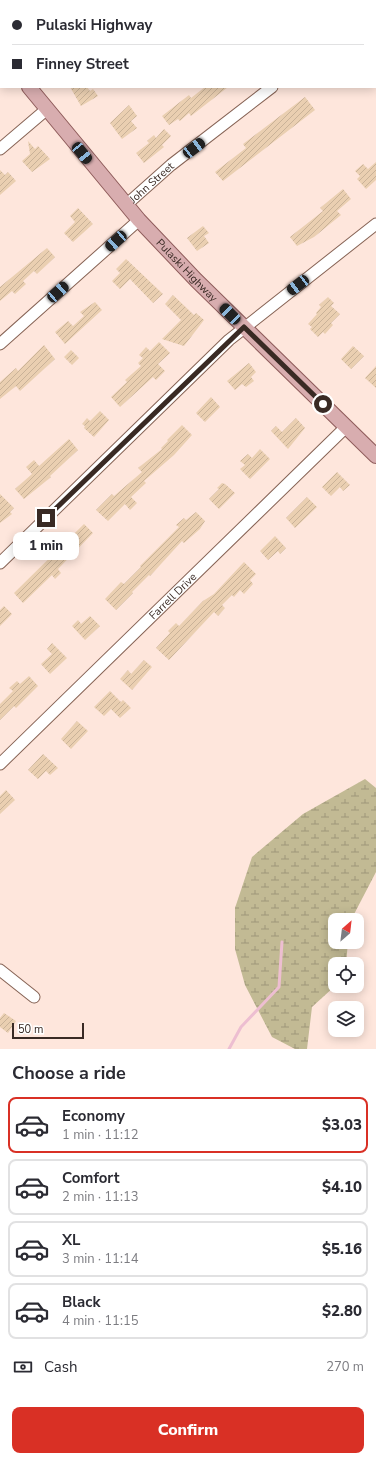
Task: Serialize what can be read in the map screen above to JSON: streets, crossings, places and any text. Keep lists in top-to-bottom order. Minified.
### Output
{"streets":{"main road":["Pulaski Highway"],"street":["John Street","Farrell Drive"]},"crossings":[["John Street","Pulaski Highway"],["Pulaski Highway","Farrell Drive"]],"scale_bar":"50 m","north":"top right","page":{"banner":["Pulaski Highway","Finney Street"],"bubble":"1 min","scale":"50 m","heading":"Choose a ride","list":[{"name":"Economy","note":"1 min · 11:12","value":"$3.03"},{"name":"Comfort","note":"2 min · 11:13","value":"$4.10"},{"name":"XL","note":"3 min · 11:14","value":"$5.16"},{"name":"Black","note":"4 min · 11:15","value":"$2.80"}],"pay":["Cash","270 m"],"buttons":"Confirm"}}
